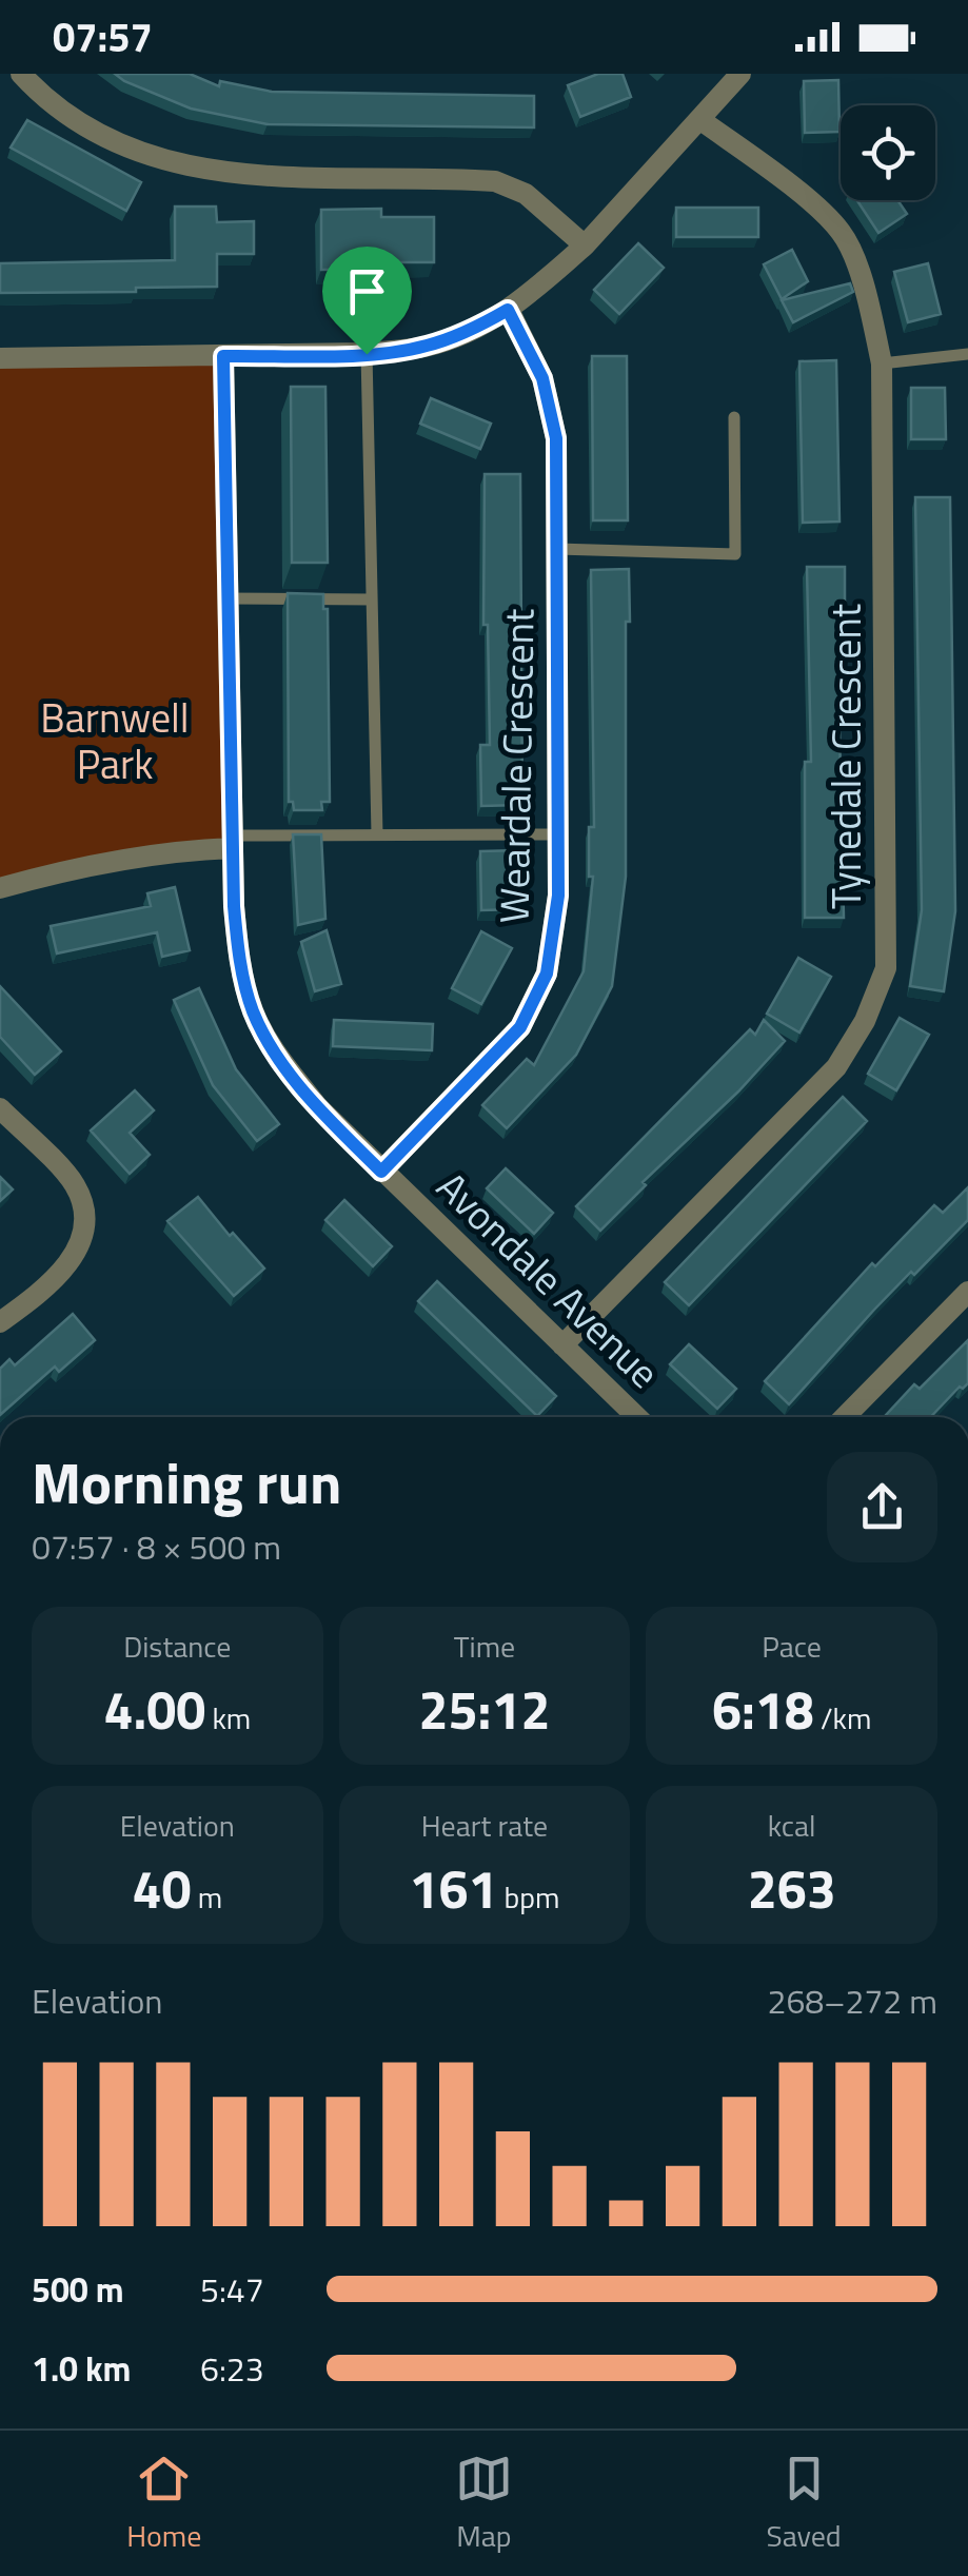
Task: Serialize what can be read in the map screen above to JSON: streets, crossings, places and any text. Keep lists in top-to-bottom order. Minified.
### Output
{"streets":{"street":["Tynedale Crescent","Weardale Crescent","Avondale Avenue"]},"crossings":[["Tynedale Crescent","Avondale Avenue"],["Weardale Crescent","Avondale Avenue"]],"parks":["Barnwell Park"],"page":{"status":"07:57","heading":["Morning run","07:57 · 8 × 500 m"],"stats":[["Distance","4.00 km"],["Time","25:12"],["Pace","6:18 /km"],["Elevation","40 m"],["Heart rate","161 bpm"],["kcal","263"]],"chart":["Elevation","268–272 m"],"list":[{"name":"500 m","note":"5:47"},{"name":"1.0 km","note":"6:23"}],"tabs":["Home","Map","Saved"]}}
